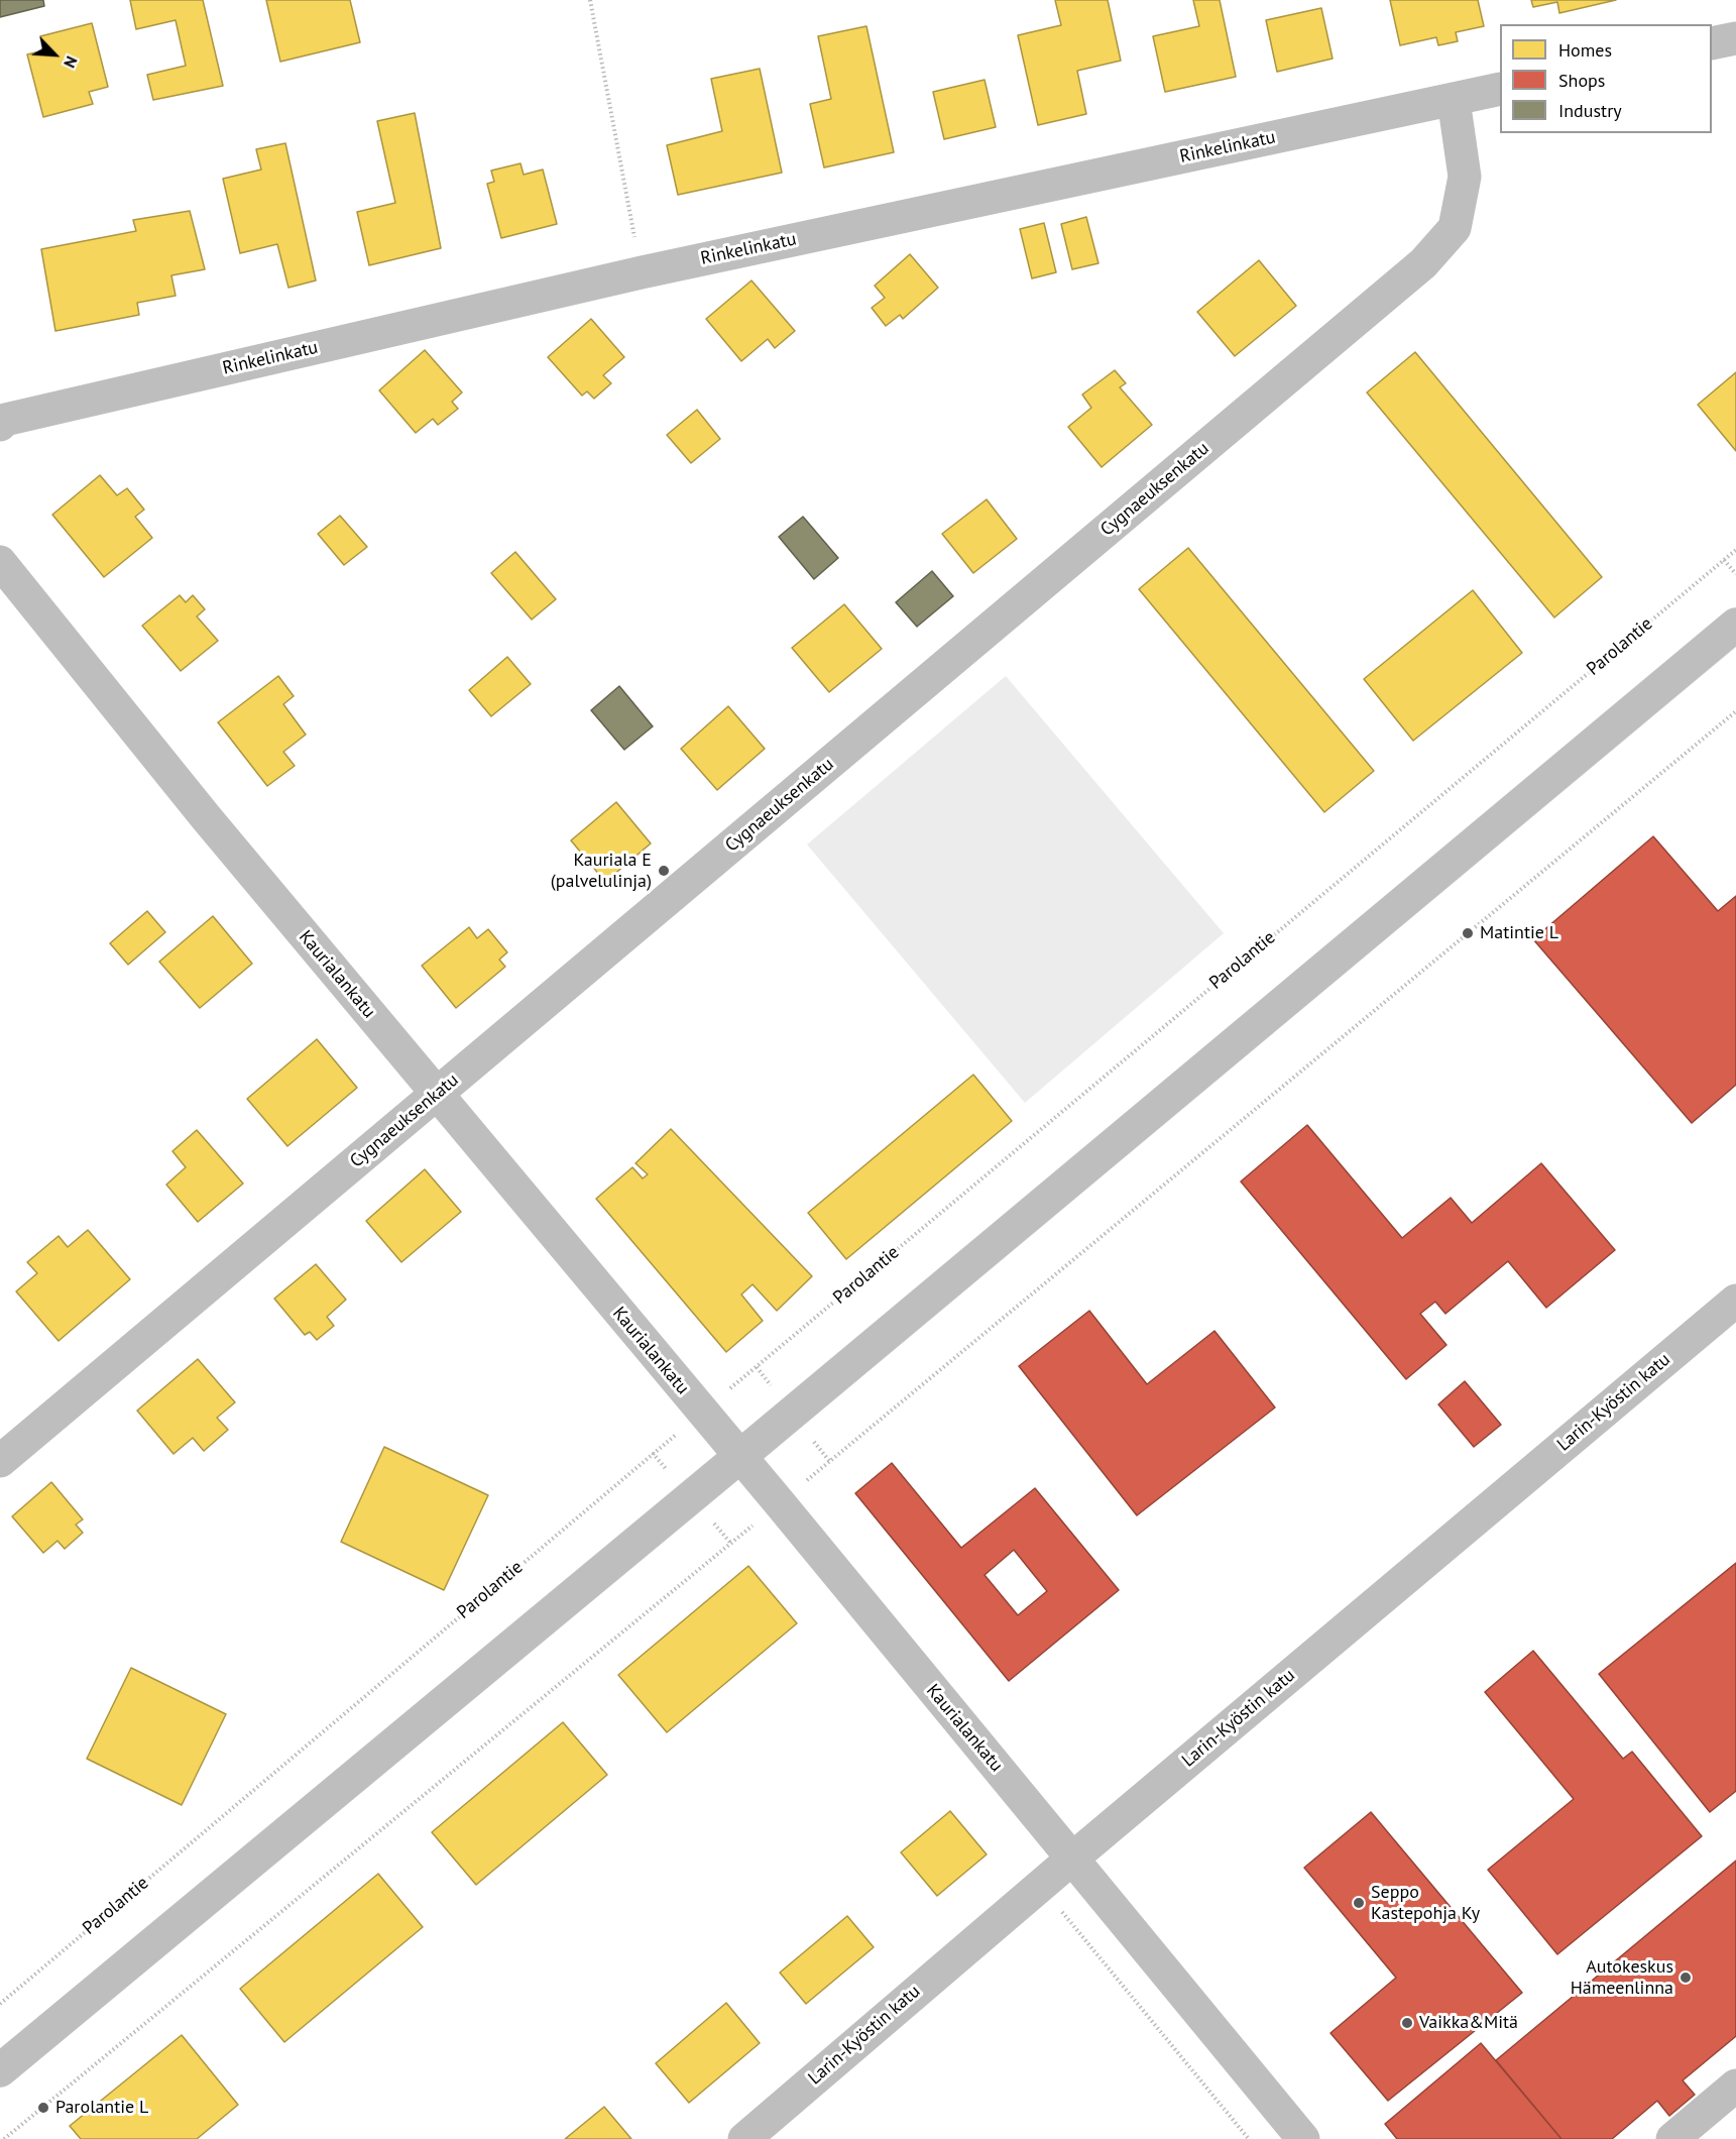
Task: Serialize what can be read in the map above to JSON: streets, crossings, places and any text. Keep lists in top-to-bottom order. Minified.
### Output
{"streets":{"street":["Rinkelinkatu","Cygnaeuksenkatu","Kaurialankatu","Larin-Kyöstin katu"],"path":["Parolantie"]},"crossings":[["Rinkelinkatu","Cygnaeuksenkatu"],["Cygnaeuksenkatu","Kaurialankatu"],["Parolantie","Kaurialankatu"],["Kaurialankatu","Larin-Kyöstin katu"]],"places":["Kauriala E (palvelulinja)","Matintie L","Seppo Kastepohja Ky","Autokeskus Hämeenlinna","Vaikka&Mitä","Parolantie L"],"legend":["Homes","Shops","Industry"],"north":"bottom right"}
